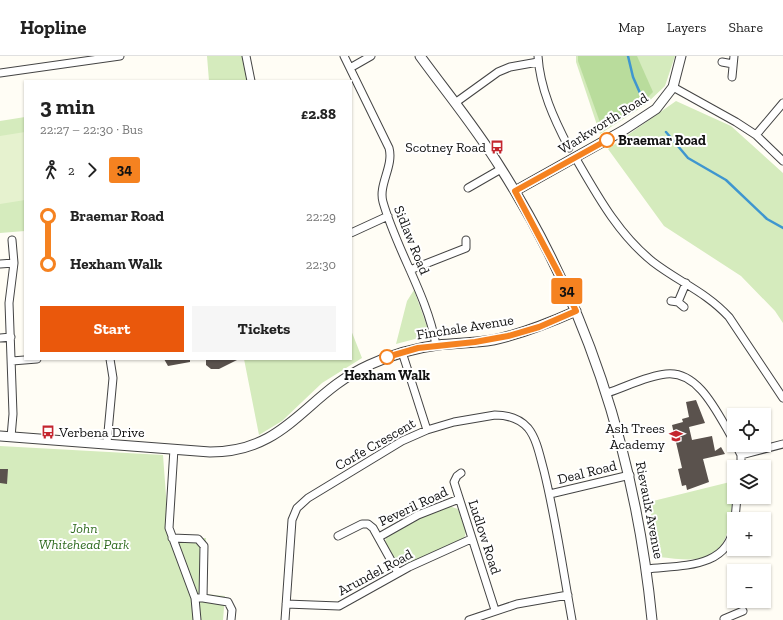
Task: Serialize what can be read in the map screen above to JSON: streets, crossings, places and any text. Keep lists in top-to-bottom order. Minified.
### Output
{"streets":{"street":["Warkworth Road","Sidlaw Road","Finchale Avenue","Corfe Crescent","Deal Road","Peveril Road","Rievaulx Avenue","Ludlow Road","Arundel Road"]},"crossings":[["Warkworth Road","Rievaulx Avenue"],["Sidlaw Road","Finchale Avenue"],["Finchale Avenue","Rievaulx Avenue"],["Corfe Crescent","Deal Road"],["Corfe Crescent","Arundel Road"],["Deal Road","Rievaulx Avenue"],["Peveril Road","Ludlow Road"],["Peveril Road","Arundel Road"],["Ludlow Road","Arundel Road"]],"parks":["John Whitehead Park"],"places":{"other":["Braemar Road","Hexham Walk"],"bus stop":["Scotney Road","Verbena Drive"],"school or university":["Ash Trees Academy"]},"lines":["bus line 34"],"page":{"header":"Hopline","nav":["Map","Layers","Share"],"on_map":"34","heading":["3 min","22:27 – 22:30 · Bus","£2.88"],"legs":["2","34"],"list":[{"name":"Braemar Road","value":"22:29"},{"name":"Hexham Walk","value":"22:30"}],"buttons":["Start","Tickets"],"map_buttons":["+","−"]}}
